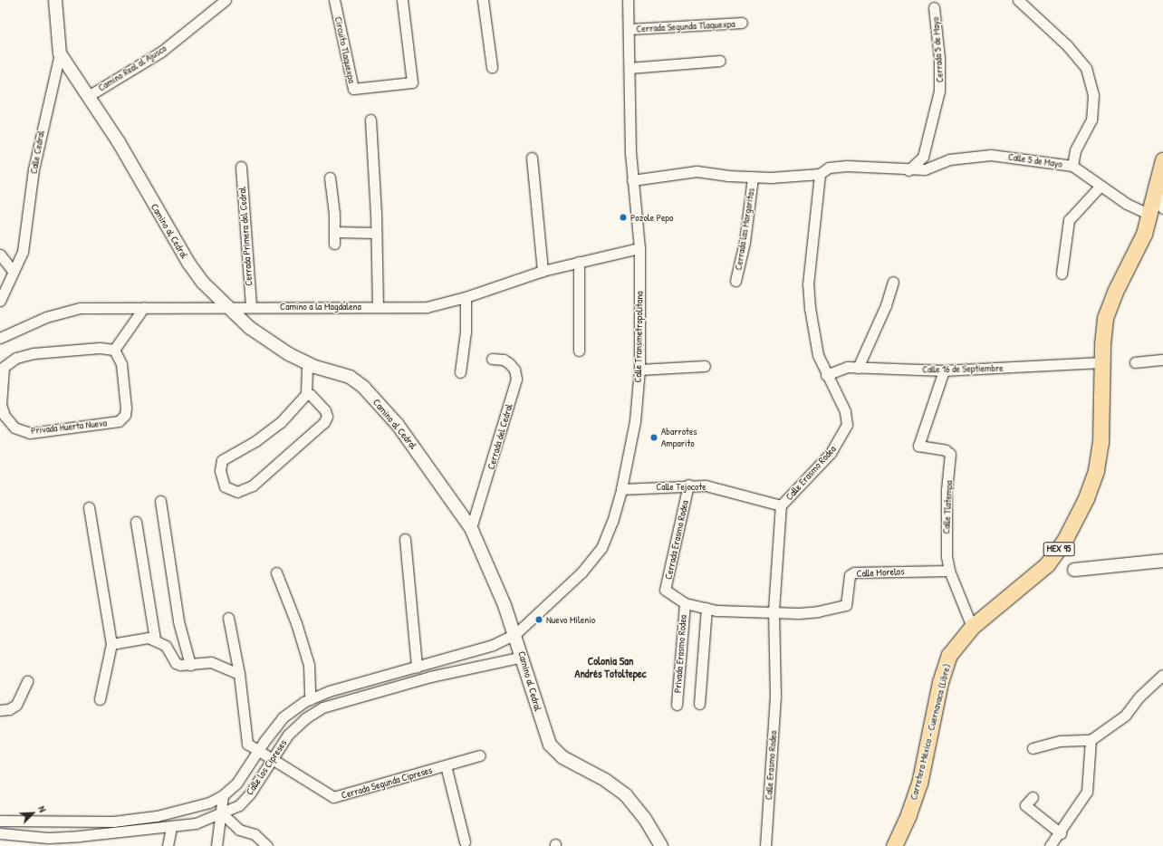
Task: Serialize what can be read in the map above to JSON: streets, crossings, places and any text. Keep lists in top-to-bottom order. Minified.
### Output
{"streets":{"main road":["MEX 95","Carretera México - Cuernavaca (Libre)"],"street":["Cerrada Segunda Tlaquexpa","Circuito Tlaquexpa","Cerrada 5 de Mayo","Camino Real al Ajusco","Calle Cedral","Calle 5 de Mayo","Cerrada las Margaritas","Camino al Cedral","Cerrada Primera del Cedral","Camino a la Magdalena","Calle Transmetropolitana","Calle 16 de Septiembre","Privada Huerta Nueva","Cerrada del Cedral","Calle Erasmo Rodea","Calle Tejocote","Calle Tlatempa","Cerrada Erasmo Rodea","Calle Morelos","Privada Erasmo Rodea","Calle los Cipreses","Cerrada Segunda Cipreses"]},"crossings":[["Cerrada Segunda Tlaquexpa","Calle Transmetropolitana"],["Cerrada 5 de Mayo","Calle 5 de Mayo"],["Camino Real al Ajusco","Camino al Cedral"],["Calle Cedral","Camino al Cedral"],["Calle 5 de Mayo","Calle Erasmo Rodea"],["Calle 5 de Mayo","Carretera México - Cuernavaca (Libre)"],["Camino al Cedral","Camino a la Magdalena"],["Camino al Cedral","Calle Transmetropolitana"],["Camino al Cedral","Cerrada del Cedral"],["Camino al Cedral","Calle los Cipreses"],["Cerrada Primera del Cedral","Camino a la Magdalena"],["Camino a la Magdalena","Calle Transmetropolitana"],["Calle Transmetropolitana","Calle Tejocote"],["Calle Transmetropolitana","Calle los Cipreses"],["Calle 16 de Septiembre","Calle Erasmo Rodea"],["Calle 16 de Septiembre","Calle Tlatempa"],["Calle 16 de Septiembre","Carretera México - Cuernavaca (Libre)"],["Calle Erasmo Rodea","Calle Tejocote"],["Calle Erasmo Rodea","Cerrada Erasmo Rodea"],["Calle Erasmo Rodea","Calle Morelos"],["Calle Tejocote","Cerrada Erasmo Rodea"],["Calle Tlatempa","Calle Morelos"],["Calle Tlatempa","Carretera México - Cuernavaca (Libre)"],["Cerrada Erasmo Rodea","Calle Morelos"],["Cerrada Erasmo Rodea","Privada Erasmo Rodea"],["Calle los Cipreses","Cerrada Segunda Cipreses"]],"districts":["Colonia San Andrés Totoltepec"],"places":["Pozole Pepo","Abarrotes Amparito","Nuevo Milenio"],"north":"top right"}
